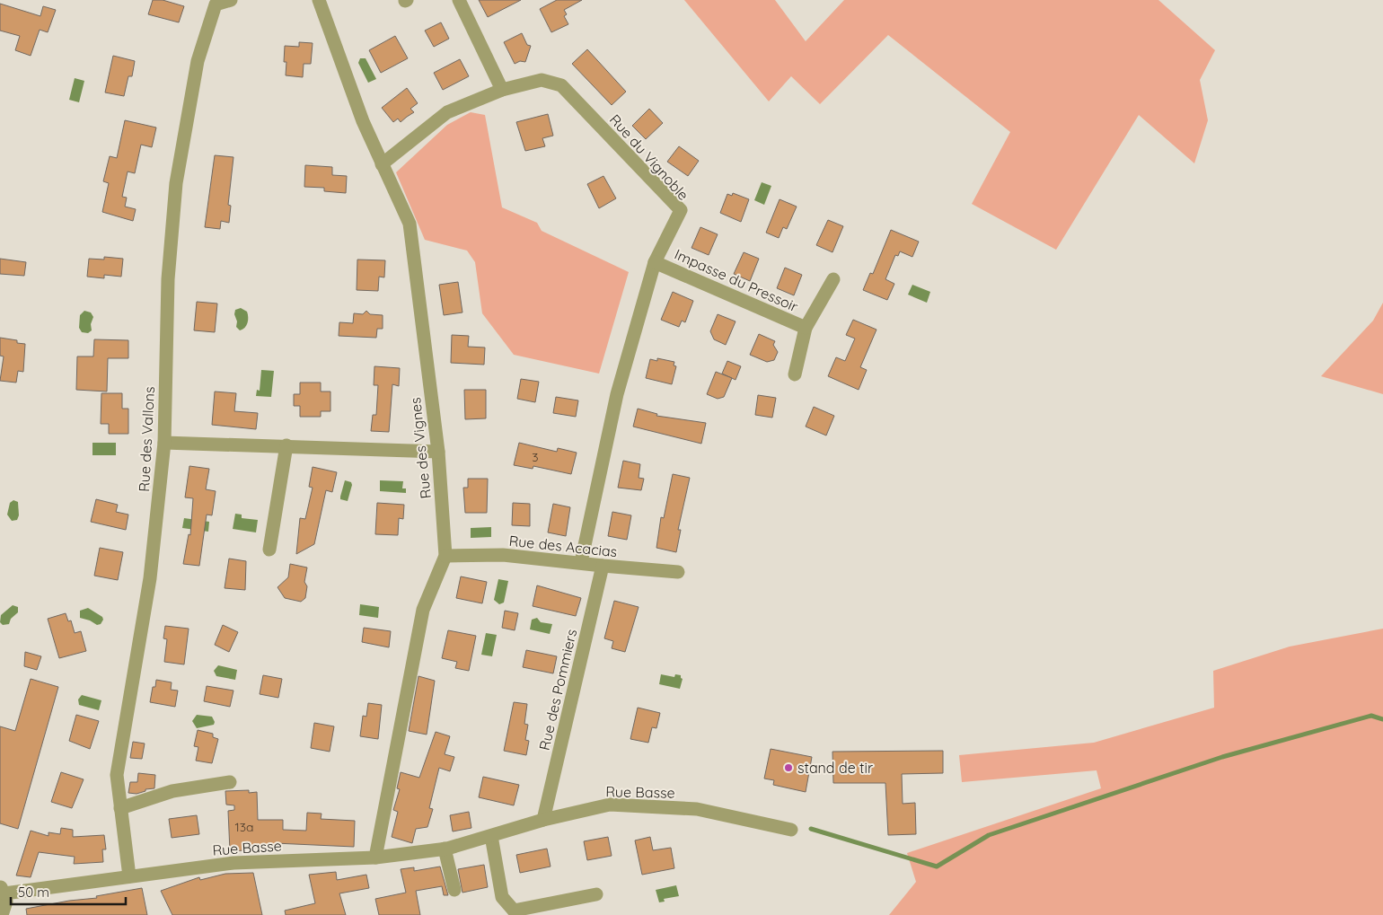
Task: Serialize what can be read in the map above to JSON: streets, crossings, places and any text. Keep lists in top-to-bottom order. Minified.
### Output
{"streets":{"street":["Rue du Vignoble","Impasse du Pressoir","Rue des Vallons","Rue des Vignes","Rue des Acacias","Rue des Pommiers","Rue Basse"]},"crossings":[["Rue du Vignoble","Impasse du Pressoir"],["Rue du Vignoble","Rue des Vignes"],["Rue du Vignoble","Rue des Acacias"],["Rue des Vallons","Rue Basse"],["Rue des Vignes","Rue des Acacias"],["Rue des Vignes","Rue Basse"],["Rue des Acacias","Rue des Pommiers"],["Rue des Pommiers","Rue Basse"]],"places":["stand de tir"],"house_numbers":["3","13a"],"scale_bar":"50 m"}
